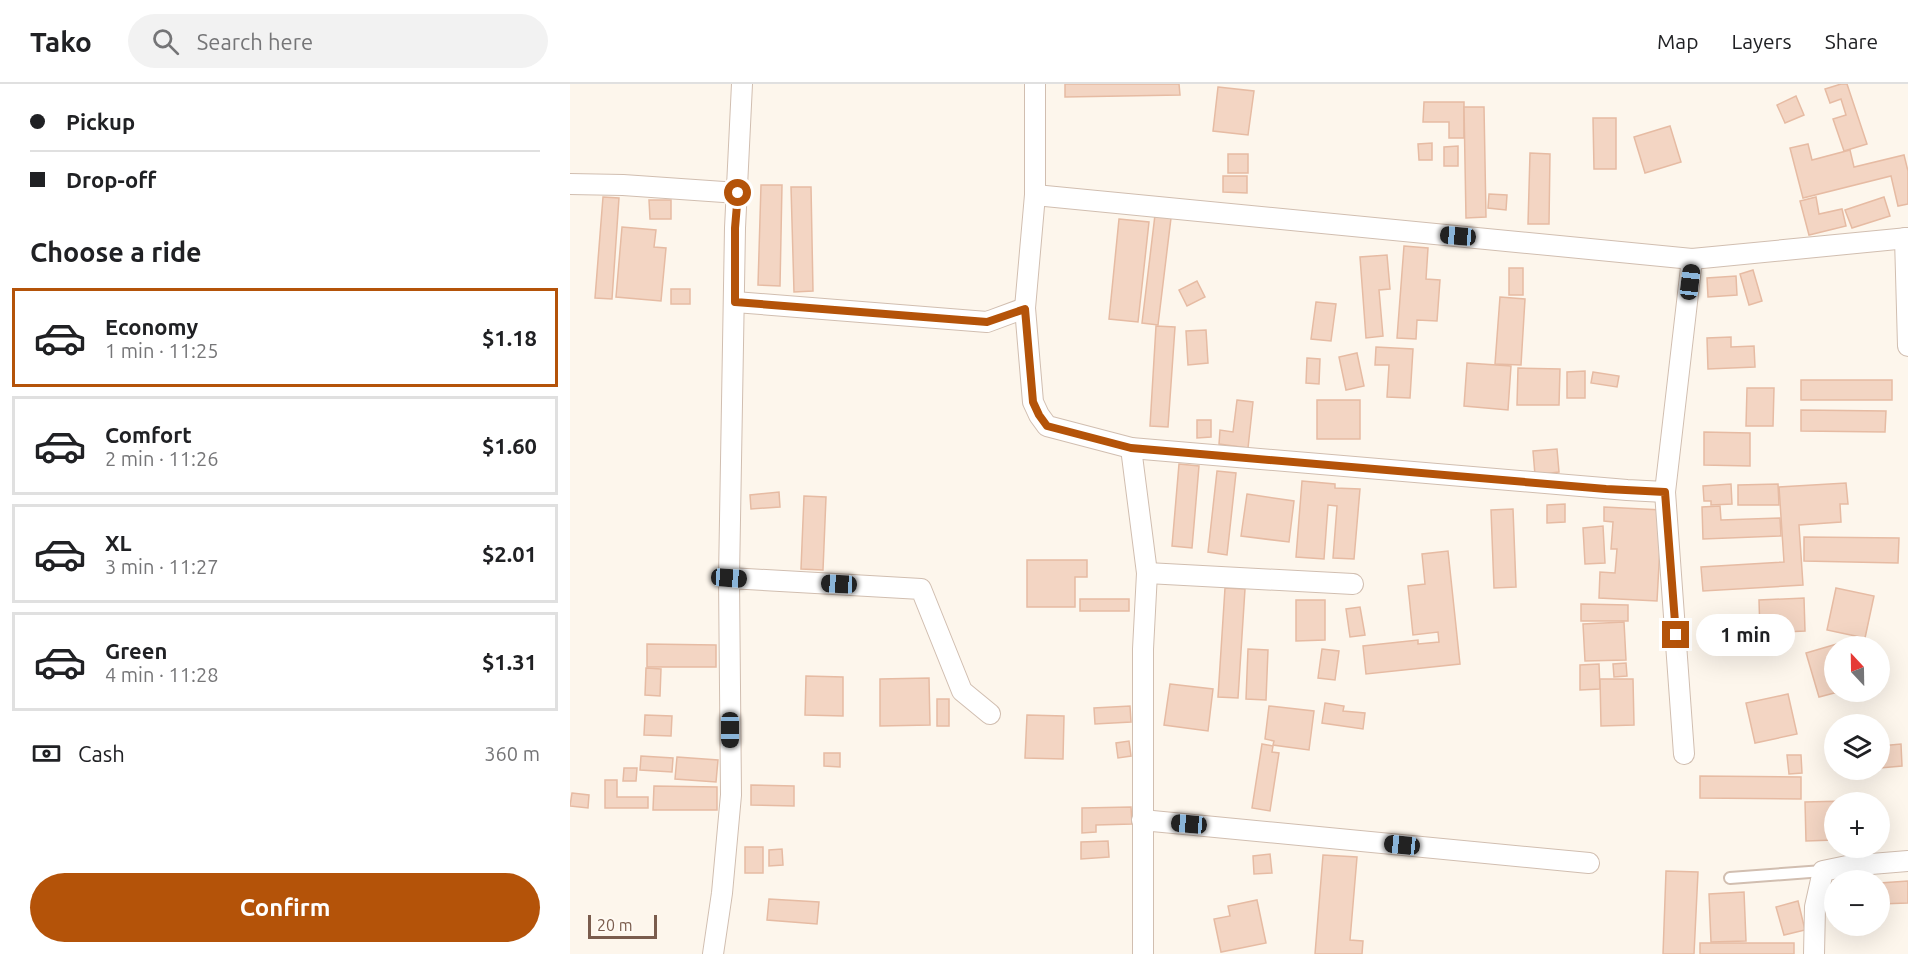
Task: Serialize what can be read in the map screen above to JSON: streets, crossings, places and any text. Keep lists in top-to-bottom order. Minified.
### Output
{"scale_bar":"20 m","north":"top","page":{"header":"Tako","search":"Search here","nav":["Map","Layers","Share"],"banner":["Pickup","Drop-off"],"heading":"Choose a ride","list":[{"name":"Economy","note":"1 min · 11:25","value":"$1.18"},{"name":"Comfort","note":"2 min · 11:26","value":"$1.60"},{"name":"XL","note":"3 min · 11:27","value":"$2.01"},{"name":"Green","note":"4 min · 11:28","value":"$1.31"}],"bubble":"1 min","map_buttons":["+","−"],"pay":["Cash","360 m"],"buttons":"Confirm","scale":"20 m"}}
